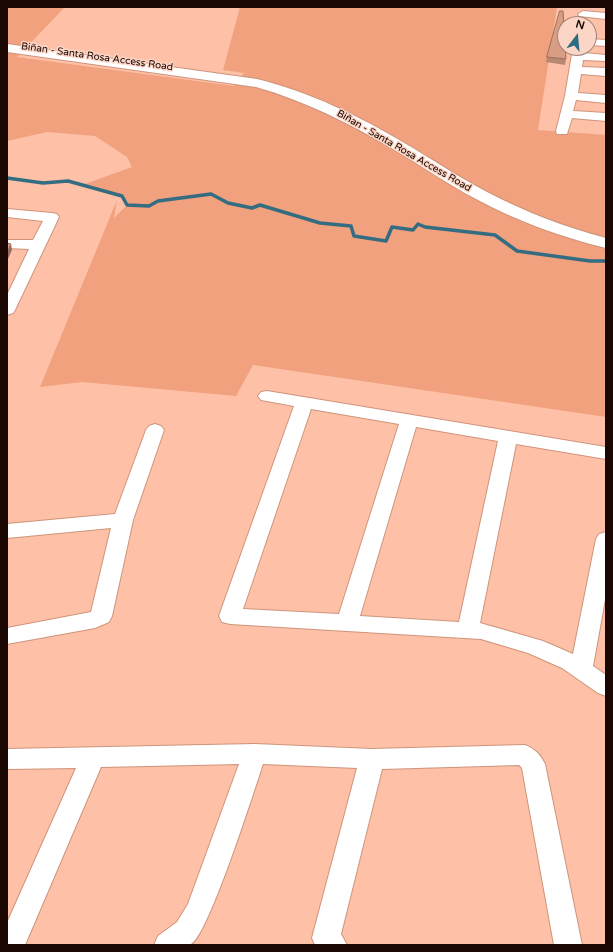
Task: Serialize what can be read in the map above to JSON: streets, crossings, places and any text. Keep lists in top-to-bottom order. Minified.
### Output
{"streets":{"main road":["Biñan - Santa Rosa Access Road"]},"north":"top"}
